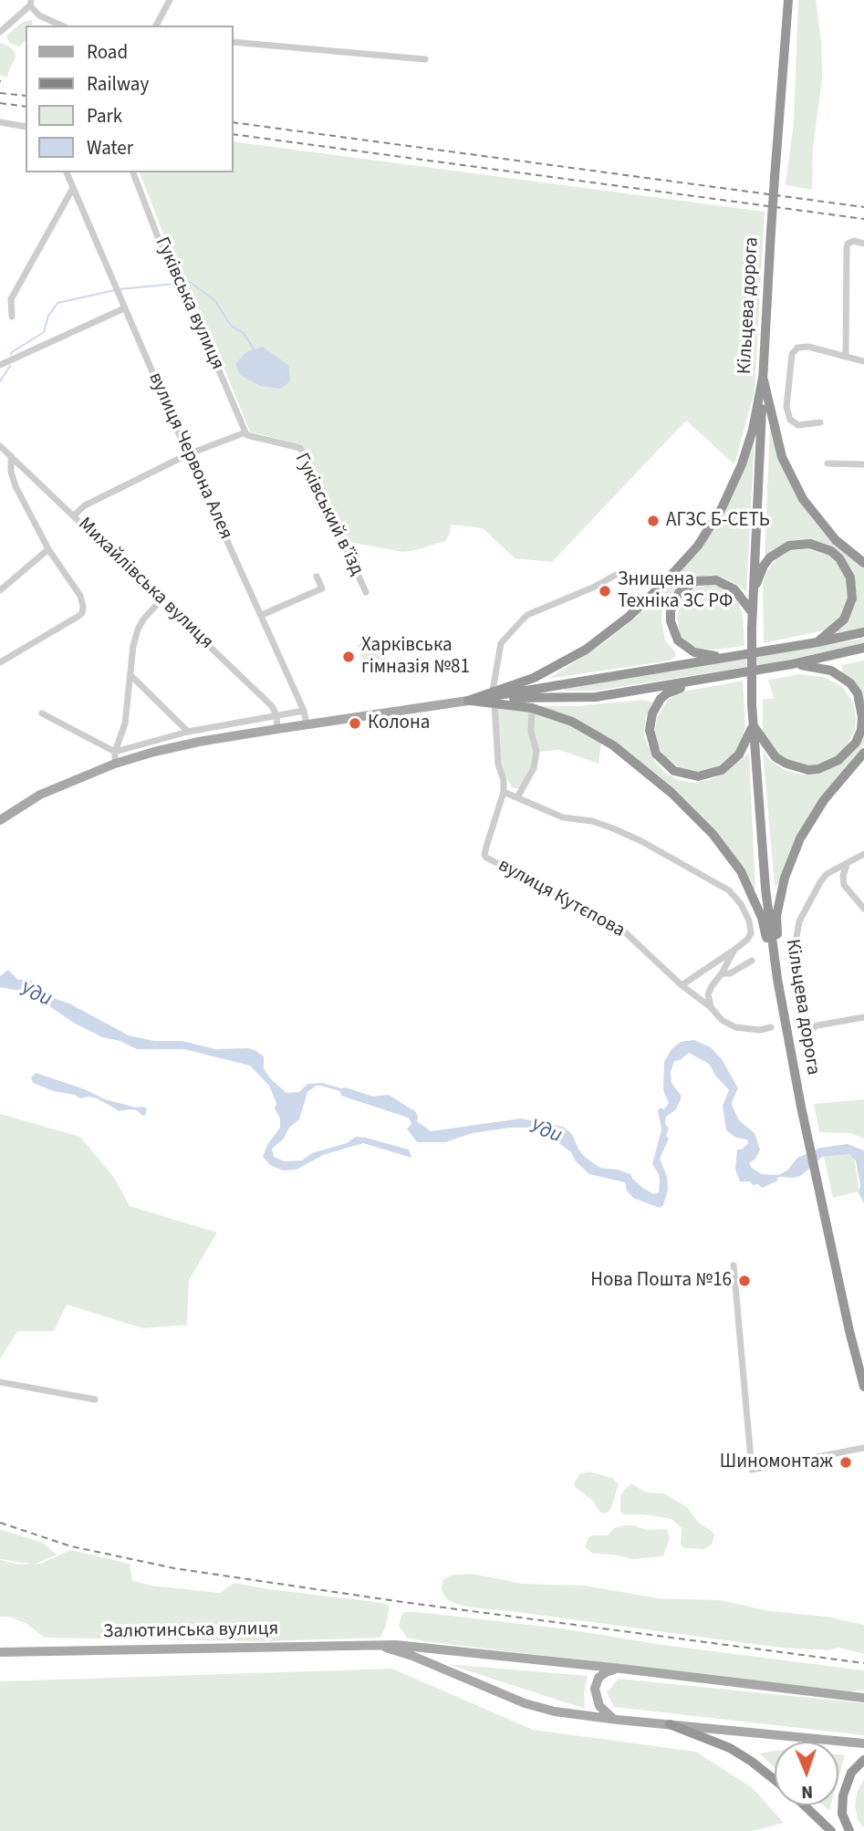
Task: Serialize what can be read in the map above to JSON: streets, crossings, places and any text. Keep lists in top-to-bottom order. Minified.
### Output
{"streets":{"highway":["Кільцева дорога"],"main road":["Залютинська вулиця"],"street":["Гуківська вулиця","вулиця Червона Алея","Гуківський в’їзд","Михайлівська вулиця","вулиця Кутєпова"]},"crossings":[["Гуківська вулиця","Гуківський в’їзд"]],"water":["Уди"],"places":["АГЗС Б-СЕТЬ","Знищена Техніка ЗС РФ","Харківська гімназія №81","Колона","Нова Пошта №16","Шиномонтаж"],"legend":["Road","Railway","Park","Water"],"north":"bottom"}
